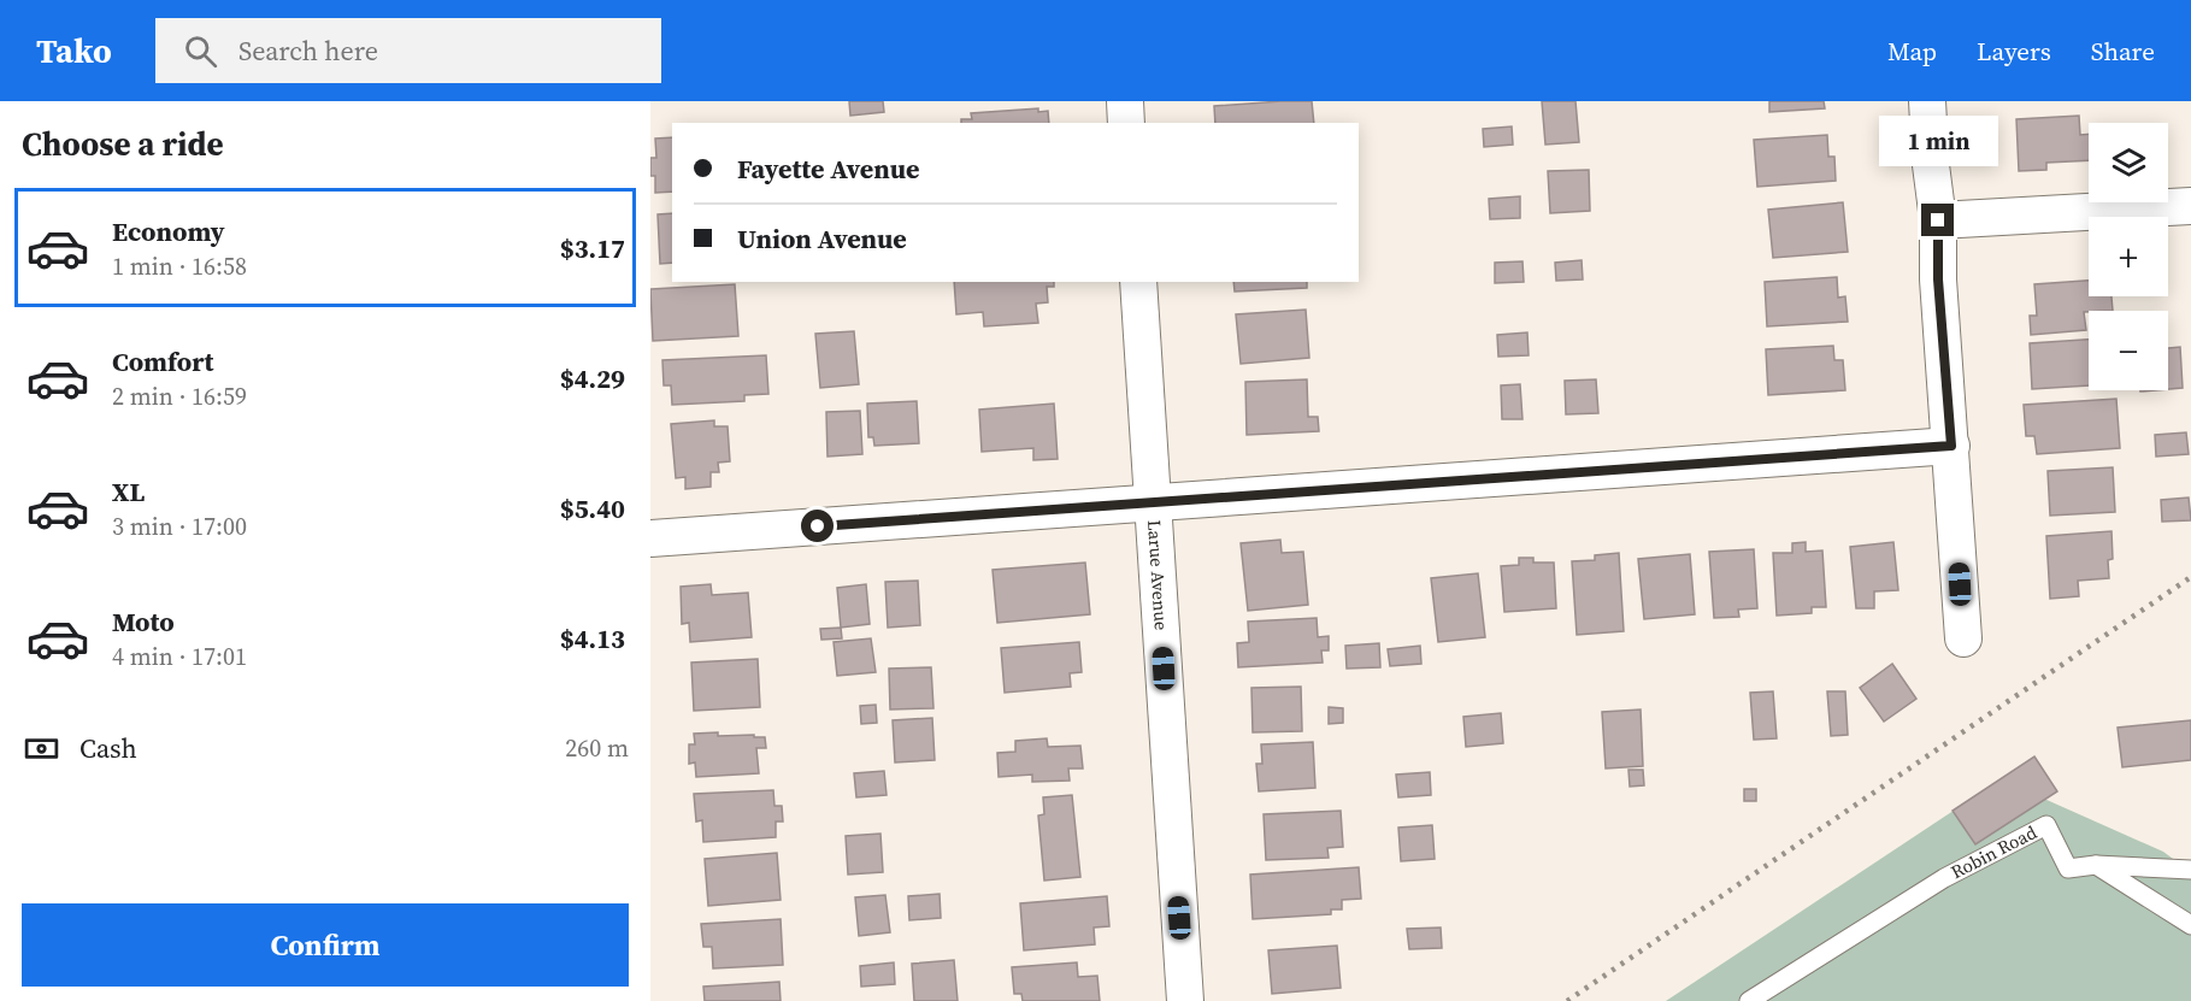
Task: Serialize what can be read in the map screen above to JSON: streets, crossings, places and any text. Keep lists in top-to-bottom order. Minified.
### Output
{"streets":{"street":["Larue Avenue"],"lane":["Robin Road"]},"page":{"header":"Tako","search":"Search here","nav":["Map","Layers","Share"],"heading":"Choose a ride","bubble":"1 min","map_buttons":["+","−"],"banner":["Fayette Avenue","Union Avenue"],"list":[{"name":"Economy","note":"1 min · 16:58","value":"$3.17"},{"name":"Comfort","note":"2 min · 16:59","value":"$4.29"},{"name":"XL","note":"3 min · 17:00","value":"$5.40"},{"name":"Moto","note":"4 min · 17:01","value":"$4.13"}],"pay":["Cash","260 m"],"buttons":"Confirm"}}
